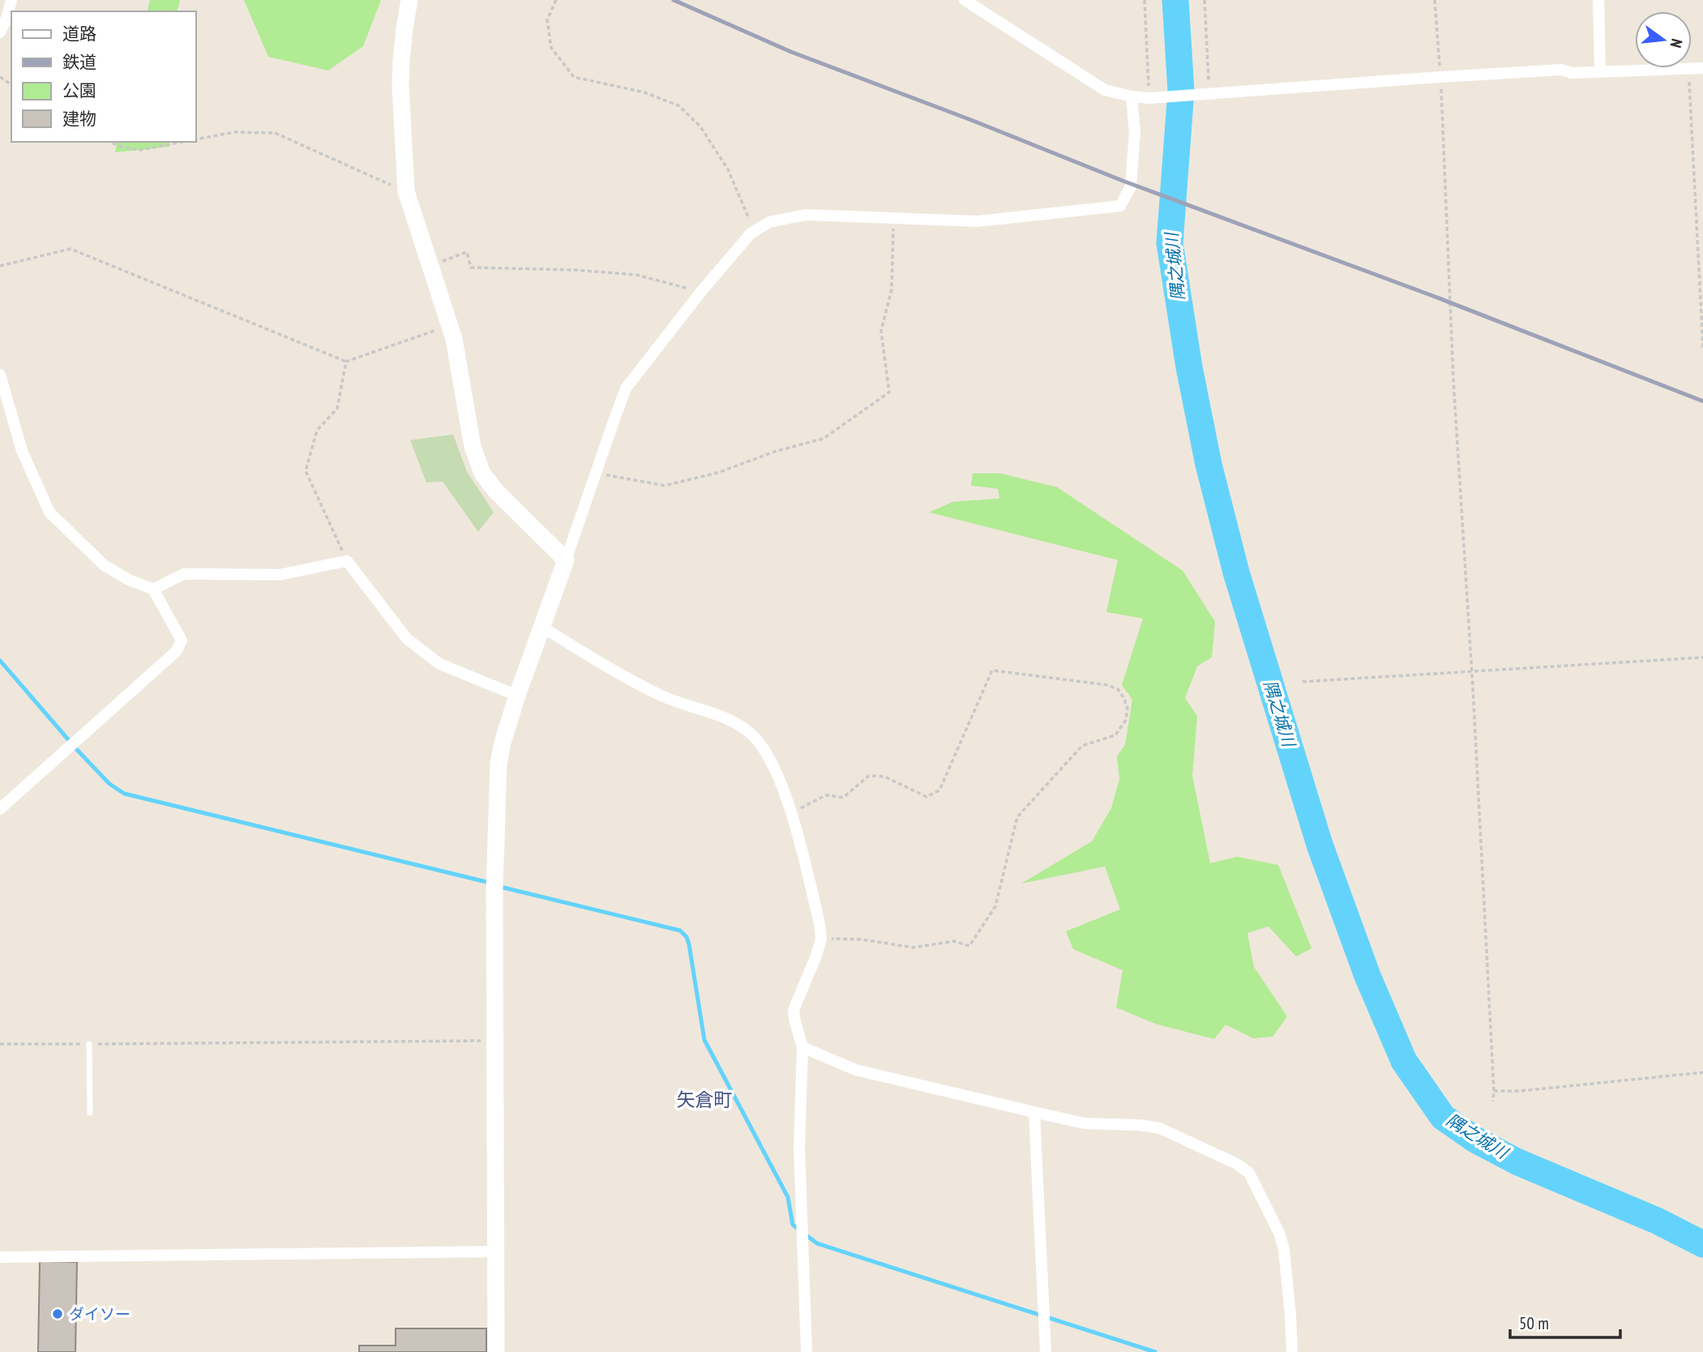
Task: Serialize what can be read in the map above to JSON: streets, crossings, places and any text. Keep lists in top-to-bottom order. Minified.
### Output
{"districts":["矢倉町"],"water":["隅之城川"],"places":["ダイソー"],"legend":["道路","鉄道","公園","建物"],"scale_bar":"50 m","north":"right"}
